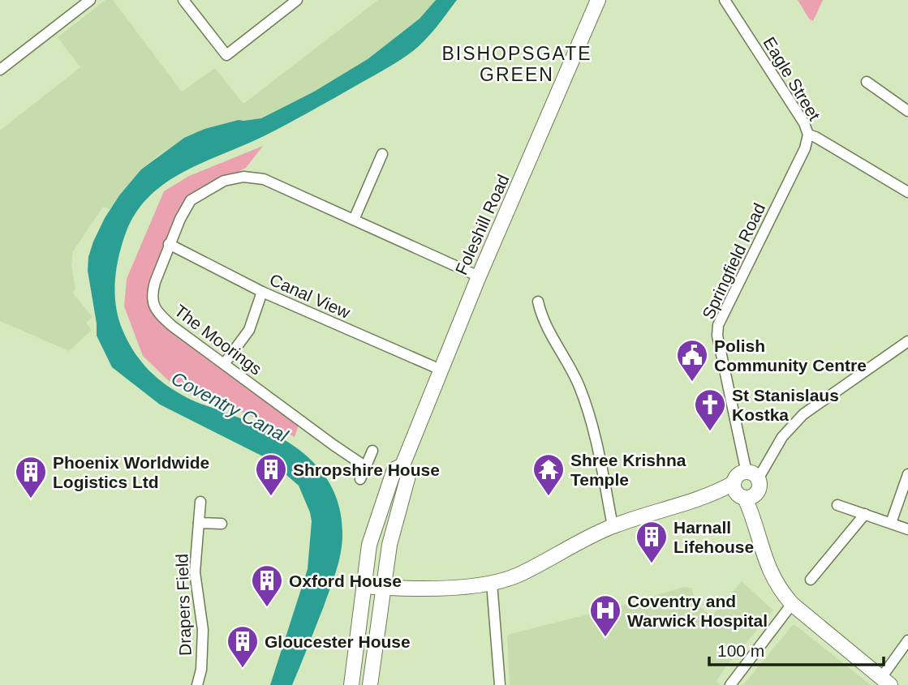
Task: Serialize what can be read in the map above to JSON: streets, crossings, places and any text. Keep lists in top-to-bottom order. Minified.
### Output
{"streets":{"main road":["Foleshill Road"],"street":["Eagle Street","Springfield Road","Canal View","The Moorings","Drapers Field"]},"crossings":[["Eagle Street","Springfield Road"],["Foleshill Road","Canal View"],["Foleshill Road","The Moorings"],["Canal View","The Moorings"]],"districts":["BISHOPSGATE GREEN"],"water":["Coventry Canal"],"places":{"public building":["Polish Community Centre"],"church":["St Stanislaus Kostka"],"building":["Shropshire House","Phoenix Worldwide Logistics Ltd","Harnall Lifehouse","Oxford House","Gloucester House"],"temple":["Shree Krishna Temple"],"hospital":["Coventry and Warwick Hospital"]},"scale_bar":"100 m"}
